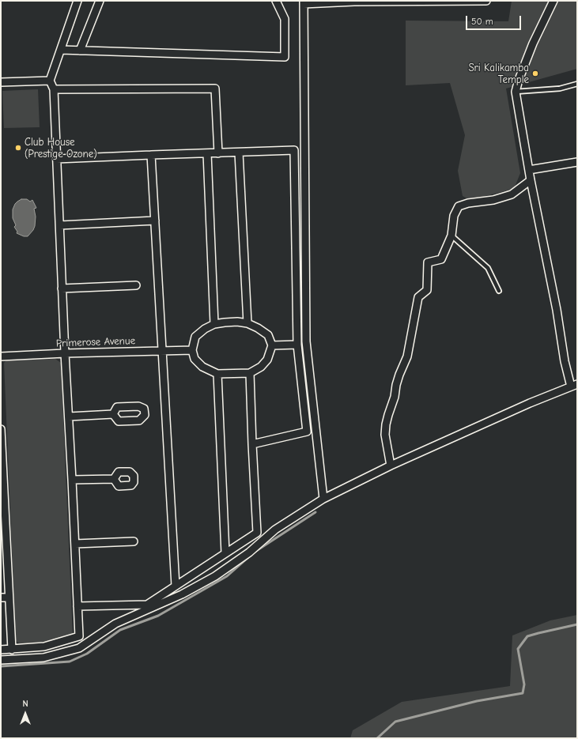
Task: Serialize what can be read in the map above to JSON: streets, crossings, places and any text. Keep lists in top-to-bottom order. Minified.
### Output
{"streets":{"street":["Primerose Avenue"]},"places":["Sri Kalikamba Temple","Club House (Prestige Ozone)"],"scale_bar":"50 m","north":"top"}
